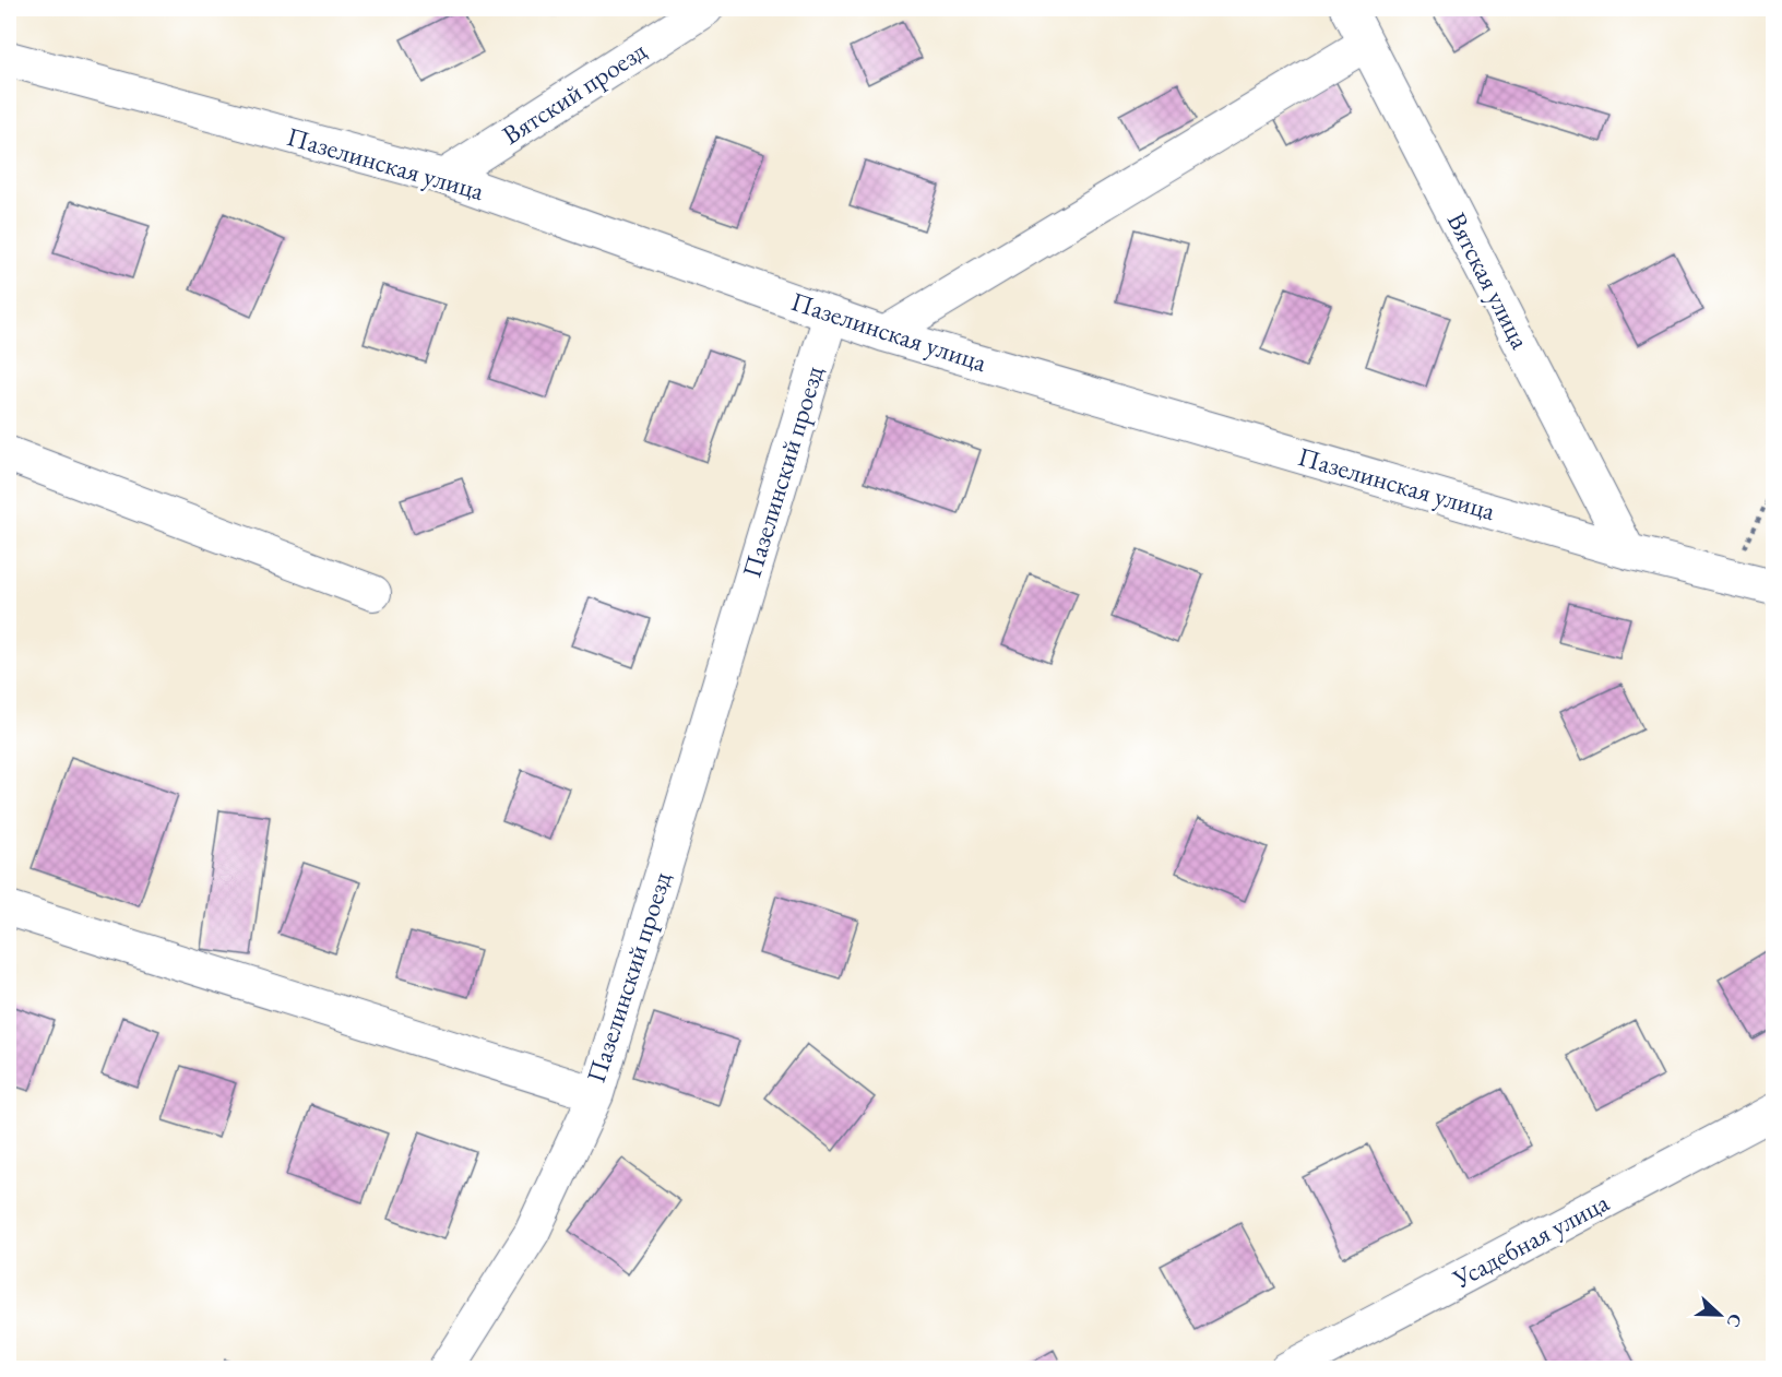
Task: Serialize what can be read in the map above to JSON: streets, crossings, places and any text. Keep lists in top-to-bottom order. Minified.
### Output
{"streets":{"street":["Вятский проезд","Пазелинская улица","Вятская улица","Пазелинский проезд","Усадебная улица"]},"crossings":[["Вятский проезд","Пазелинская улица"],["Пазелинская улица","Вятская улица"],["Пазелинская улица","Пазелинский проезд"]],"north":"right"}
